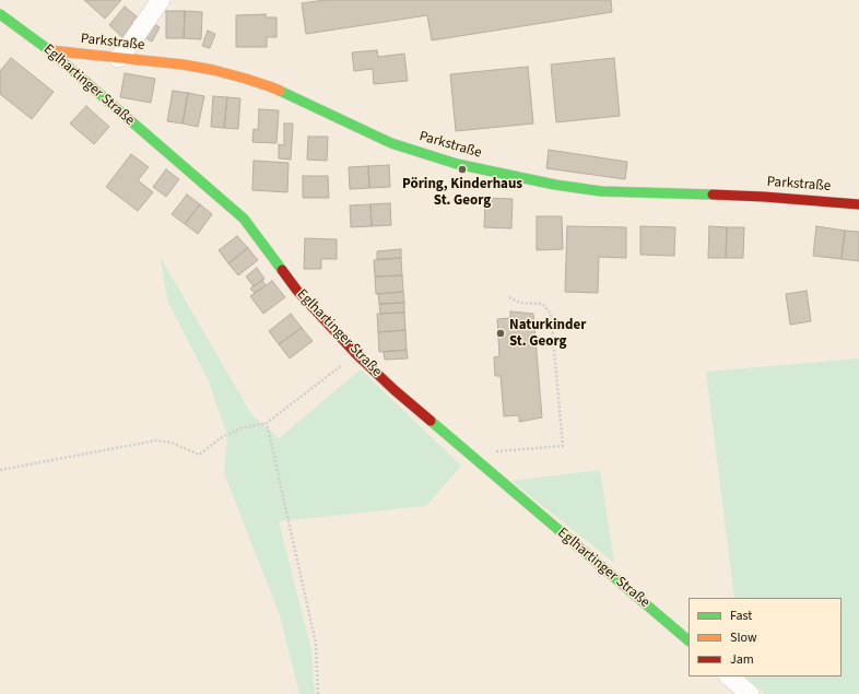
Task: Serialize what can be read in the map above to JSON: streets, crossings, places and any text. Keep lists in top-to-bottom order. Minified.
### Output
{"streets":{"street":["Parkstraße","Eglhartinger Straße"]},"crossings":[["Parkstraße","Eglhartinger Straße"]],"places":["Pöring, Kinderhaus St. Georg","Naturkinder St. Georg"],"legend":["Fast","Slow","Jam"]}
